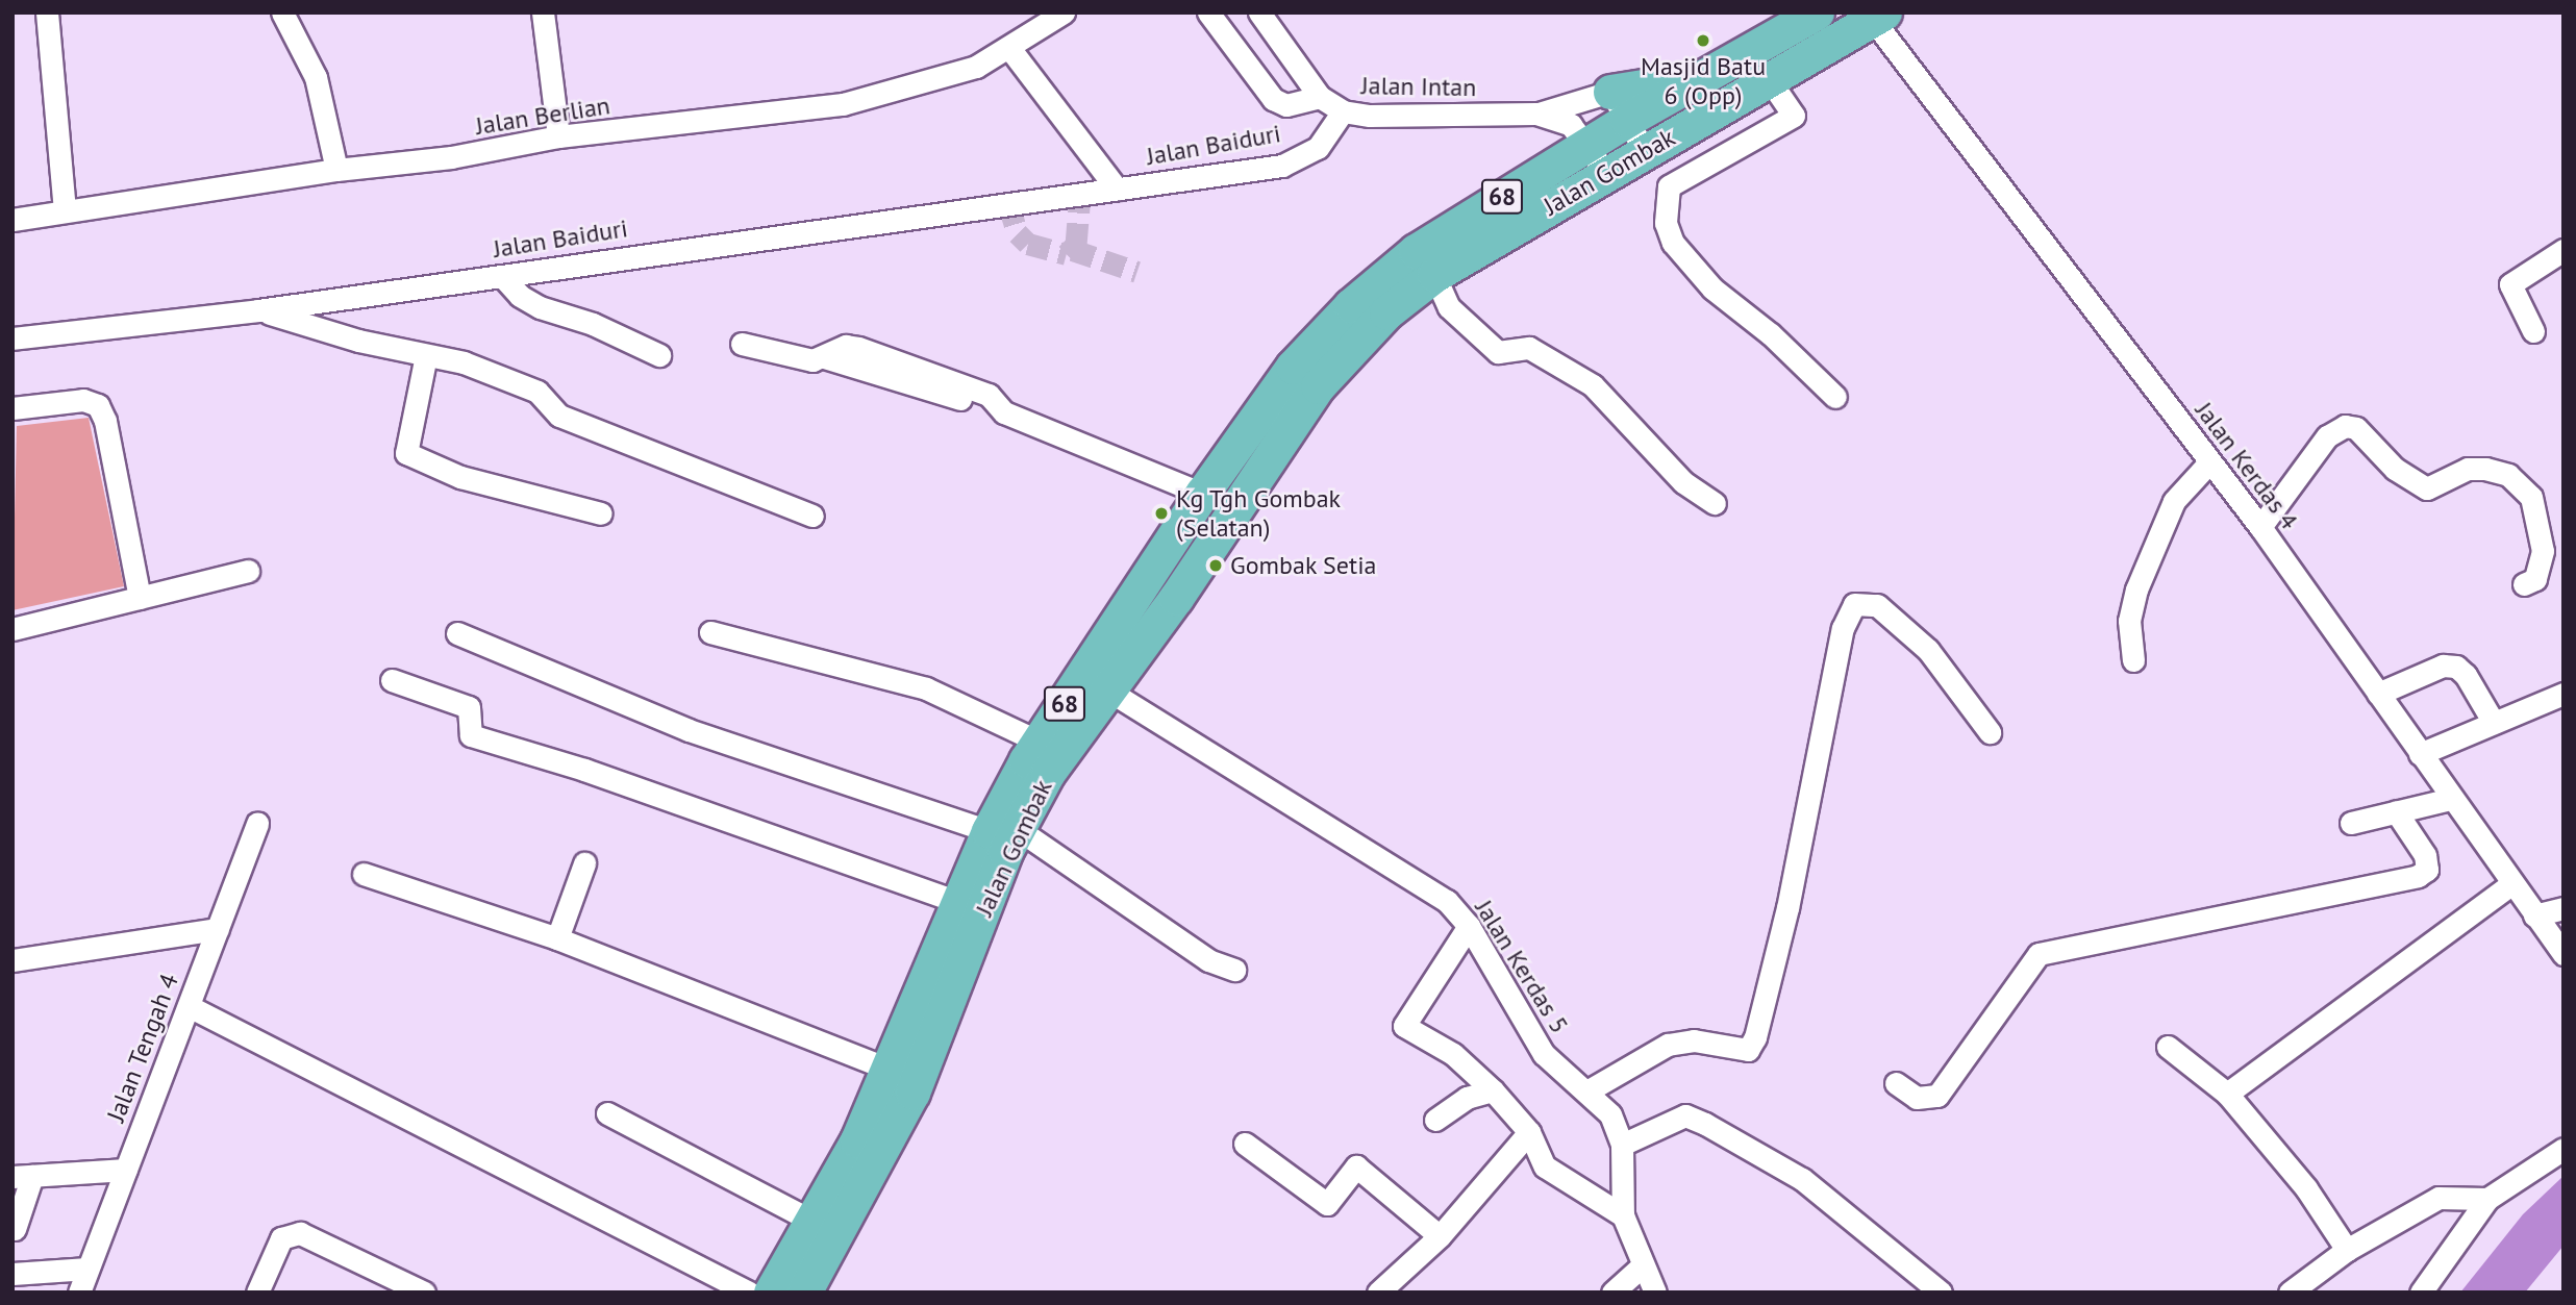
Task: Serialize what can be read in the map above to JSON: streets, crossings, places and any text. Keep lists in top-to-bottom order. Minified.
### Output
{"streets":{"main road":["Jalan Gombak","68"],"street":["Jalan Intan","Jalan Berlian","Jalan Baiduri","Jalan Kerdas 4","Jalan Kerdas 5","Jalan Tengah 4"]},"crossings":[["Jalan Intan","Jalan Baiduri"],["Jalan Intan","Jalan Gombak"],["Jalan Berlian","Jalan Baiduri"],["Jalan Gombak","Jalan Kerdas 4"],["Jalan Gombak","Jalan Kerdas 5"]],"places":["Masjid Batu 6 (Opp)","Kg Tgh Gombak (Selatan)","Gombak Setia"]}
